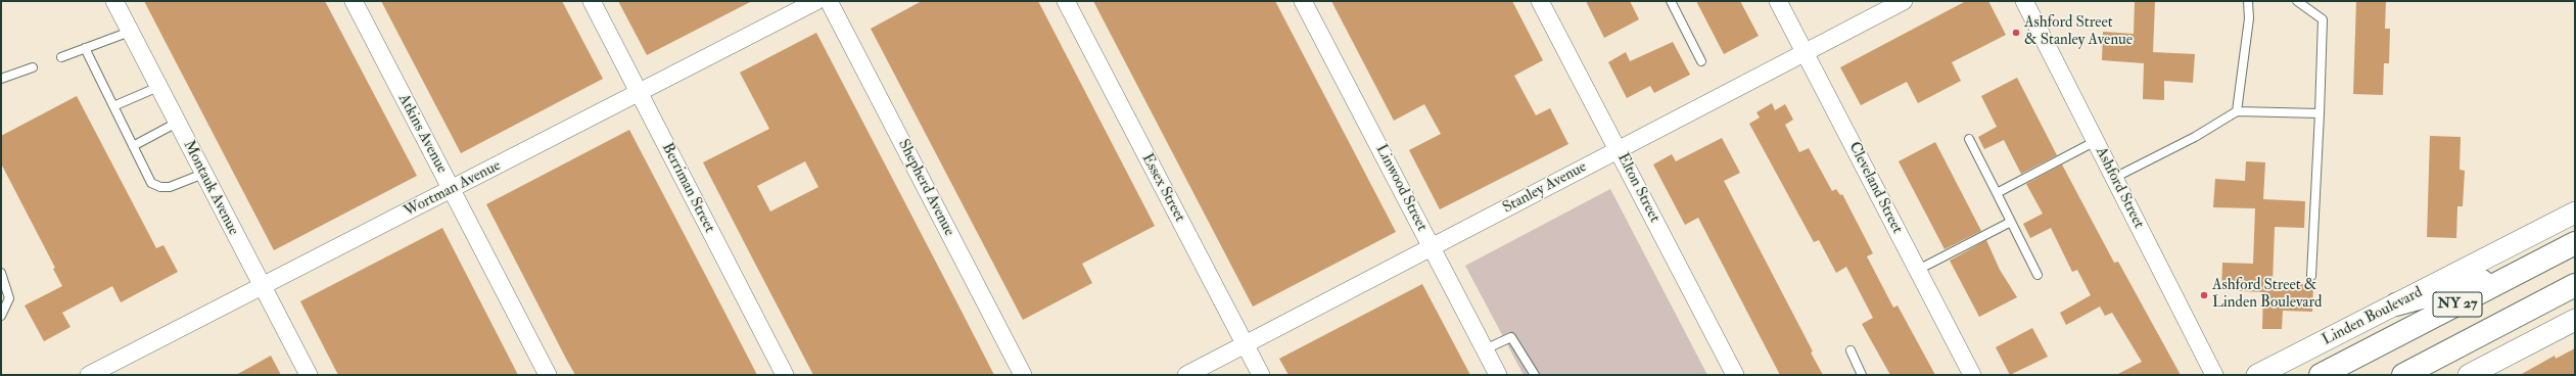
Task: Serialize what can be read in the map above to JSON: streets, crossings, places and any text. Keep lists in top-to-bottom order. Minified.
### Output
{"streets":{"highway":["NY 27","Linden Boulevard"],"street":["Atkins Avenue","Montauk Avenue","Berriman Street","Shepherd Avenue","Essex Street","Linwood Street","Stanley Avenue","Elton Street","Cleveland Street","Ashford Street","Wortman Avenue"]},"crossings":[["Atkins Avenue","Wortman Avenue"],["Montauk Avenue","Wortman Avenue"],["Berriman Street","Wortman Avenue"],["Essex Street","Stanley Avenue"],["Linwood Street","Stanley Avenue"],["Stanley Avenue","Elton Street"],["Stanley Avenue","Cleveland Street"]],"places":["Ashford Street & Stanley Avenue","Ashford Street & Linden Boulevard"]}
